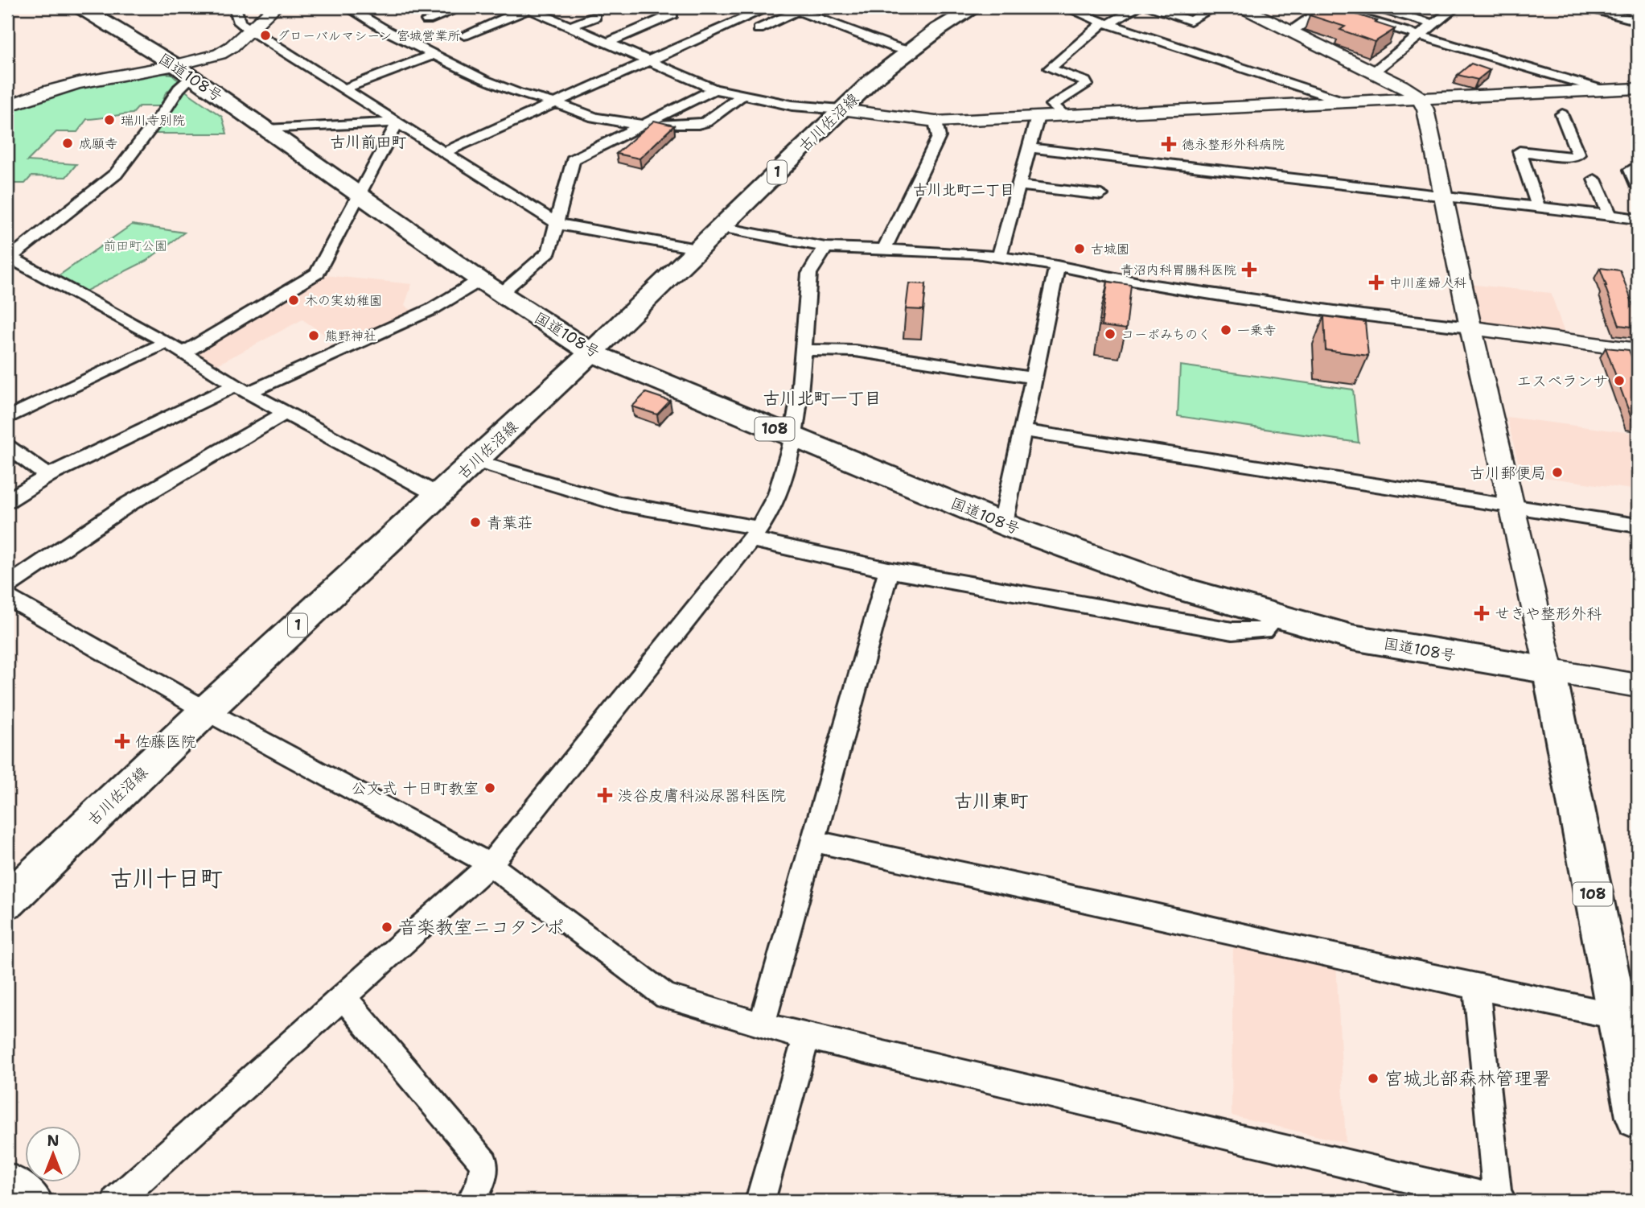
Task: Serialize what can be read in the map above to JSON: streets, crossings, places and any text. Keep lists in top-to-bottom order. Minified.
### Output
{"streets":{"main road":["国道108号","古川佐沼線","1","108"]},"crossings":[["国道108号","古川佐沼線"],["国道108号","108"]],"districts":["古川前田町","古川北町二丁目","古川北町一丁目","古川東町","古川十日町"],"parks":["前田町公園"],"places":{"other":["グローバルマシーン 宮城営業所","瑞川寺別院","成願寺","古城園","木の実幼稚園","一乗寺","コーポみちのく","熊野神社","エスペランサ","古川郵便局","青葉荘","公文式 十日町教室","音楽教室ニコタンポ","宮城北部森林管理署"],"health":["徳永整形外科病院","青沼内科胃腸科医院","中川産婦人科","せきや整形外科","佐藤医院","渋谷皮膚科泌尿器科医院"]},"north":"top"}
